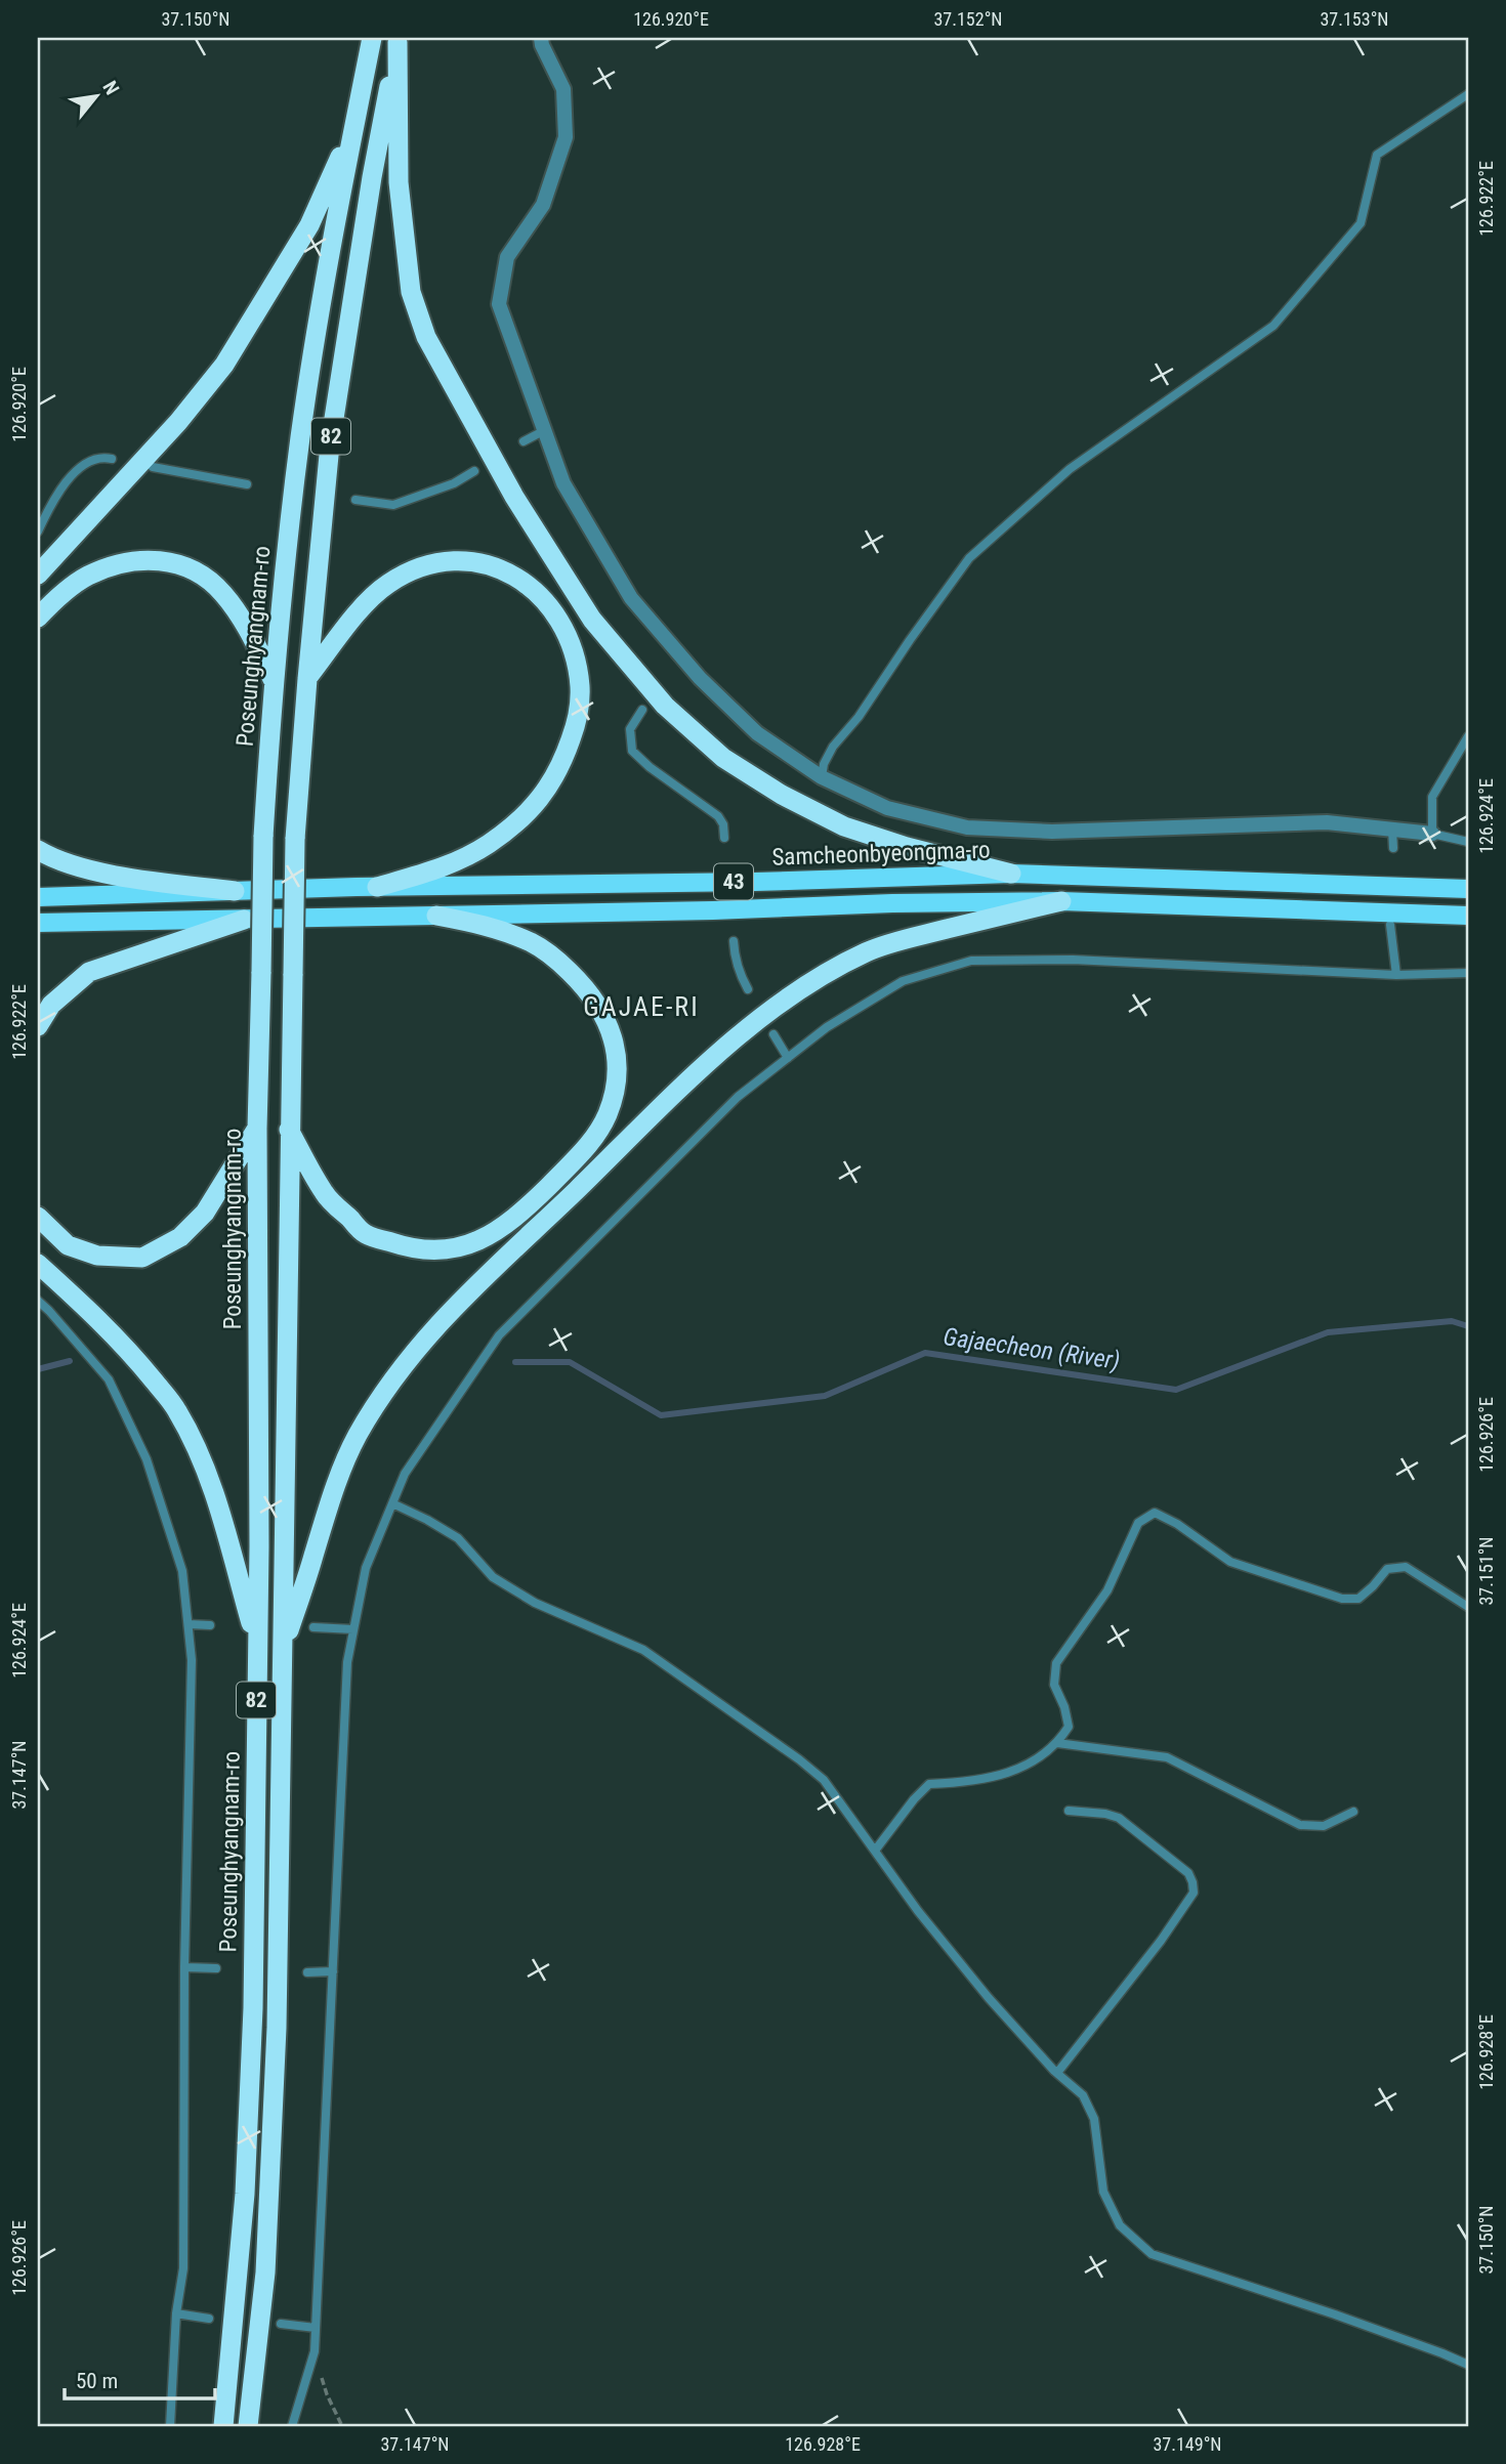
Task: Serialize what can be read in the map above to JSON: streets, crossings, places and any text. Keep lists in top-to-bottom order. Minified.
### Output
{"streets":{"highway":["82","Poseunghyangnam-ro"],"main road":["Samcheonbyeongma-ro","43"]},"districts":["GAJAE-RI"],"water":["Gajaecheon (River)"],"scale_bar":"50 m","north":"top right","coordinates":["37.150°N","126.920°E","37.152°N","37.153°N","126.922°E","126.924°E","126.926°E","37.151°N","37.147°N","126.928°E","37.149°N"]}
